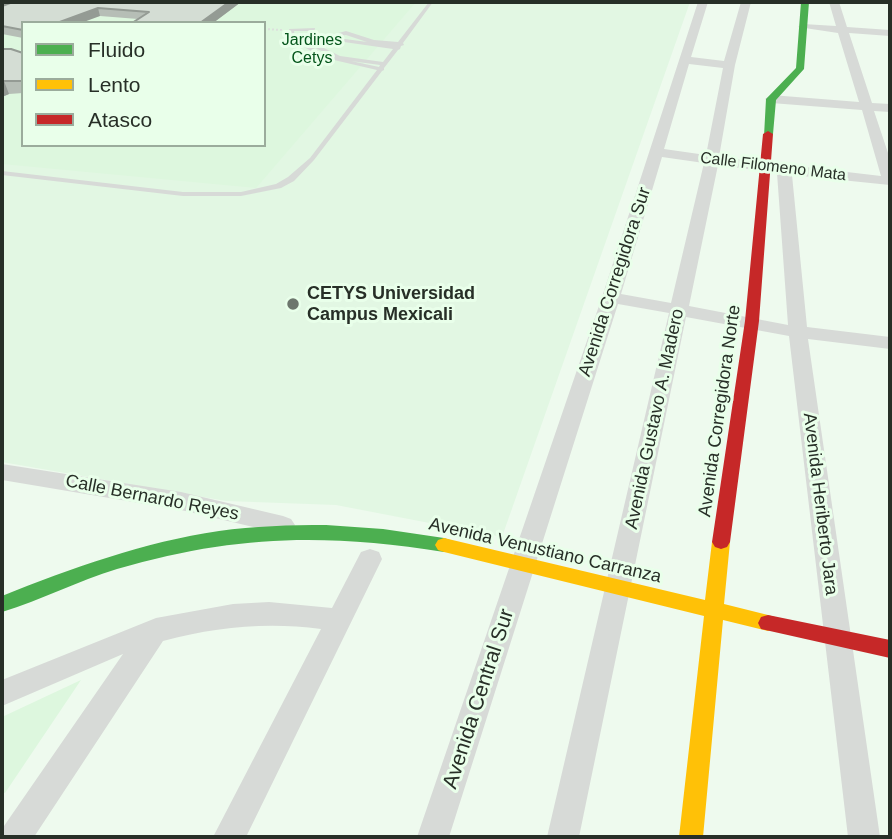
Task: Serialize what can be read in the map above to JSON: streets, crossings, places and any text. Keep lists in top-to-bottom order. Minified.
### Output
{"streets":{"street":["Calle Filomeno Mata","Avenida Corregidora Sur","Avenida Corregidora Norte","Avenida Gustavo A. Madero","Calle Bernardo Reyes","Avenida Heriberto Jara","Avenida Venustiano Carranza","Avenida Central Sur"]},"crossings":[["Calle Filomeno Mata","Avenida Corregidora Sur"],["Calle Filomeno Mata","Avenida Corregidora Norte"],["Calle Filomeno Mata","Avenida Gustavo A. Madero"],["Calle Filomeno Mata","Avenida Heriberto Jara"],["Avenida Corregidora Sur","Avenida Venustiano Carranza"],["Avenida Corregidora Sur","Avenida Central Sur"],["Avenida Corregidora Norte","Avenida Heriberto Jara"],["Avenida Corregidora Norte","Avenida Venustiano Carranza"],["Avenida Gustavo A. Madero","Avenida Venustiano Carranza"],["Calle Bernardo Reyes","Avenida Venustiano Carranza"],["Avenida Venustiano Carranza","Avenida Central Sur"]],"parks":["Jardines Cetys"],"places":["CETYS Universidad Campus Mexicali"],"legend":["Fluido","Lento","Atasco"]}
